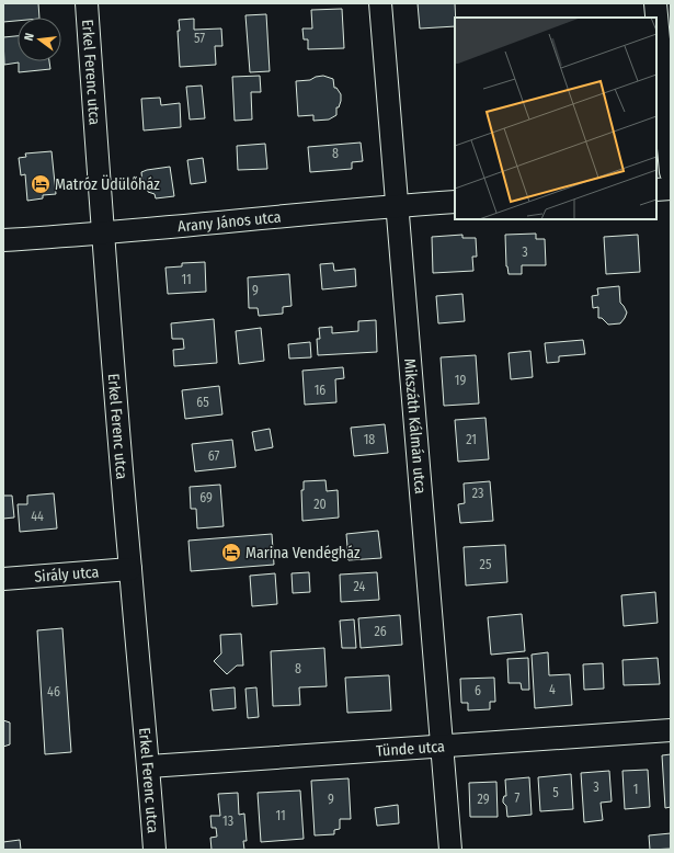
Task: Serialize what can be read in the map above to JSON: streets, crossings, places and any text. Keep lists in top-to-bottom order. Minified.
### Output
{"streets":{"street":["Erkel Ferenc utca","Arany János utca","Mikszáth Kálmán utca","Sirály utca","Tünde utca"]},"crossings":[["Erkel Ferenc utca","Arany János utca"],["Erkel Ferenc utca","Sirály utca"],["Erkel Ferenc utca","Tünde utca"],["Arany János utca","Mikszáth Kálmán utca"],["Mikszáth Kálmán utca","Tünde utca"]],"places":{"hotel":["Matróz Üdülőház","Marina Vendégház"]},"house_numbers":["57","8","3","11","9","19","16","65","18","21","67","23","69","20","44","25","24","26","8","4","6","46","3","1","5","7","9","29","11","13"],"north":"left"}
